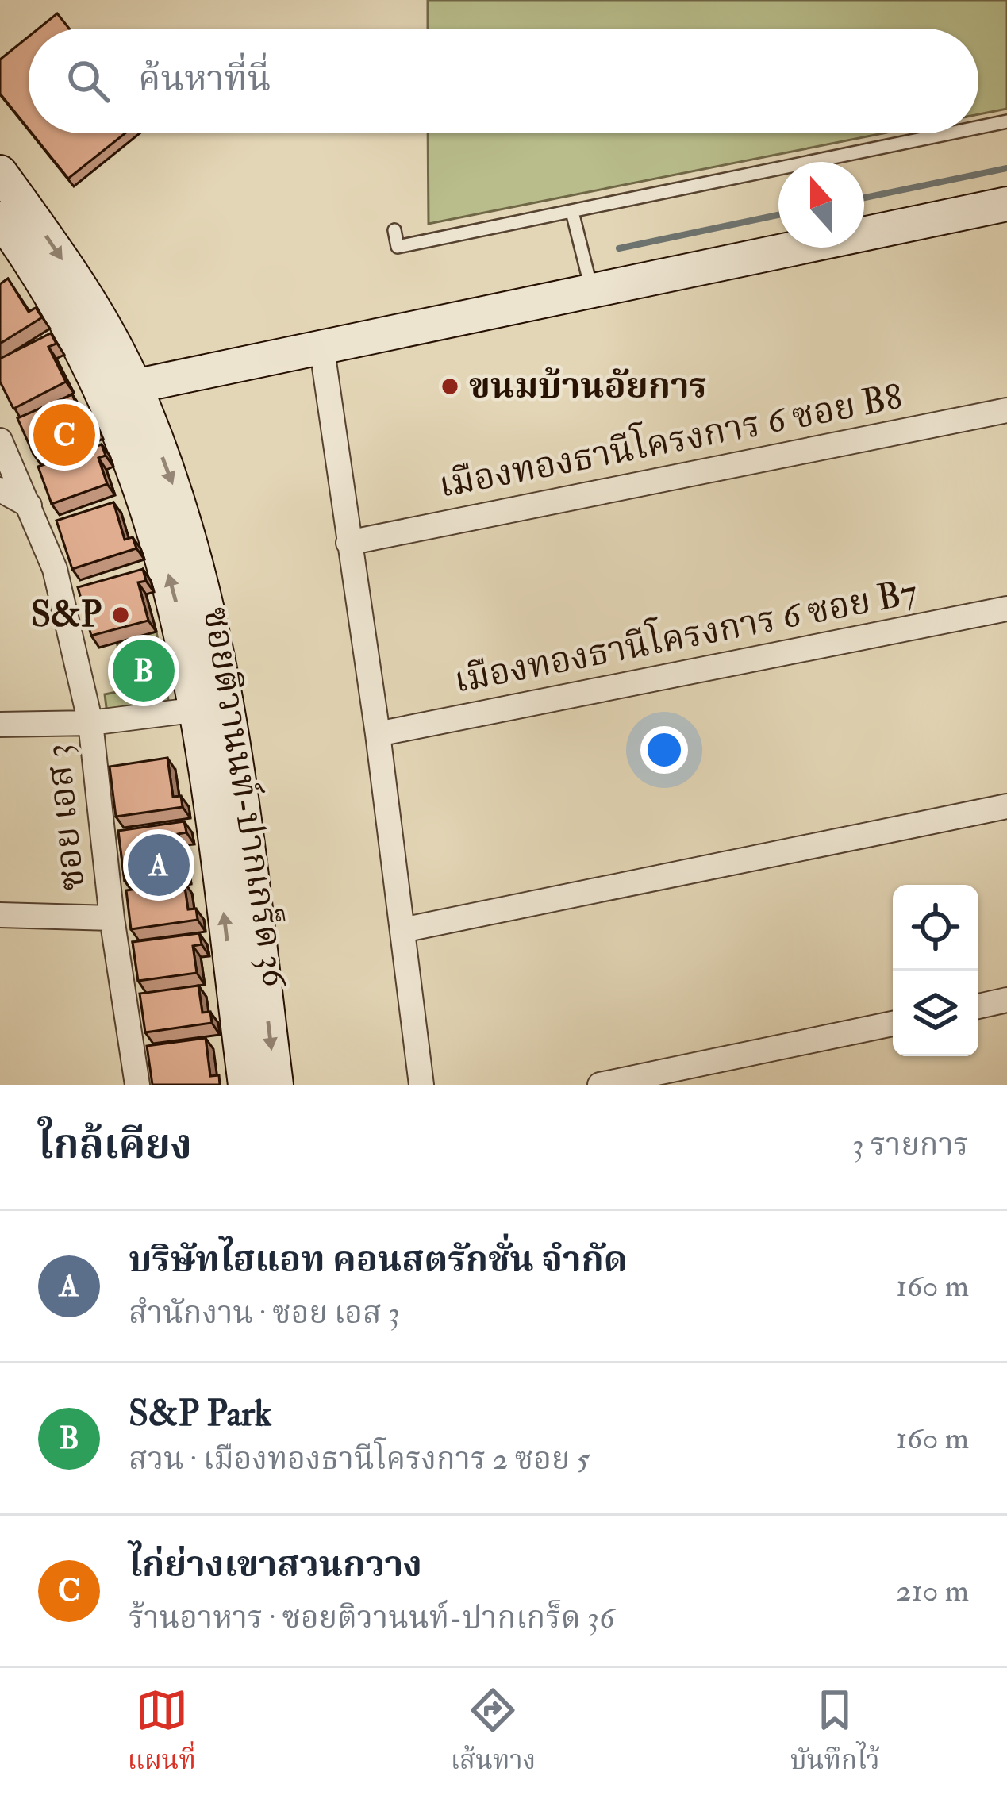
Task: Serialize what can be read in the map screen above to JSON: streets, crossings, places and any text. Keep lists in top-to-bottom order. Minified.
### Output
{"streets":{"street":["เมืองทองธานีโครงการ 6 ซอย B8","เมืองทองธานีโครงการ 6 ซอย B7","ซอยติวานนท์-ปากเกร็ด 36","ซอย เอส 3"]},"places":["ขนมบ้านอัยการ","S&P"],"north":"top","page":{"search":"ค้นหาที่นี่","pins":["C","B","A"],"heading":["ใกล้เคียง","3 รายการ"],"list":[{"mark":"A","name":"บริษัทไฮแอท คอนสตรักชั่น จำกัด","note":"สำนักงาน · ซอย เอส 3","value":"160 m"},{"mark":"B","name":"S&P Park","note":"สวน · เมืองทองธานีโครงการ 2 ซอย 5","value":"160 m"},{"mark":"C","name":"ไก่ย่างเขาสวนกวาง","note":"ร้านอาหาร · ซอยติวานนท์-ปากเกร็ด 36","value":"210 m"}],"nav":["แผนที่","เส้นทาง","บันทึกไว้"]}}
